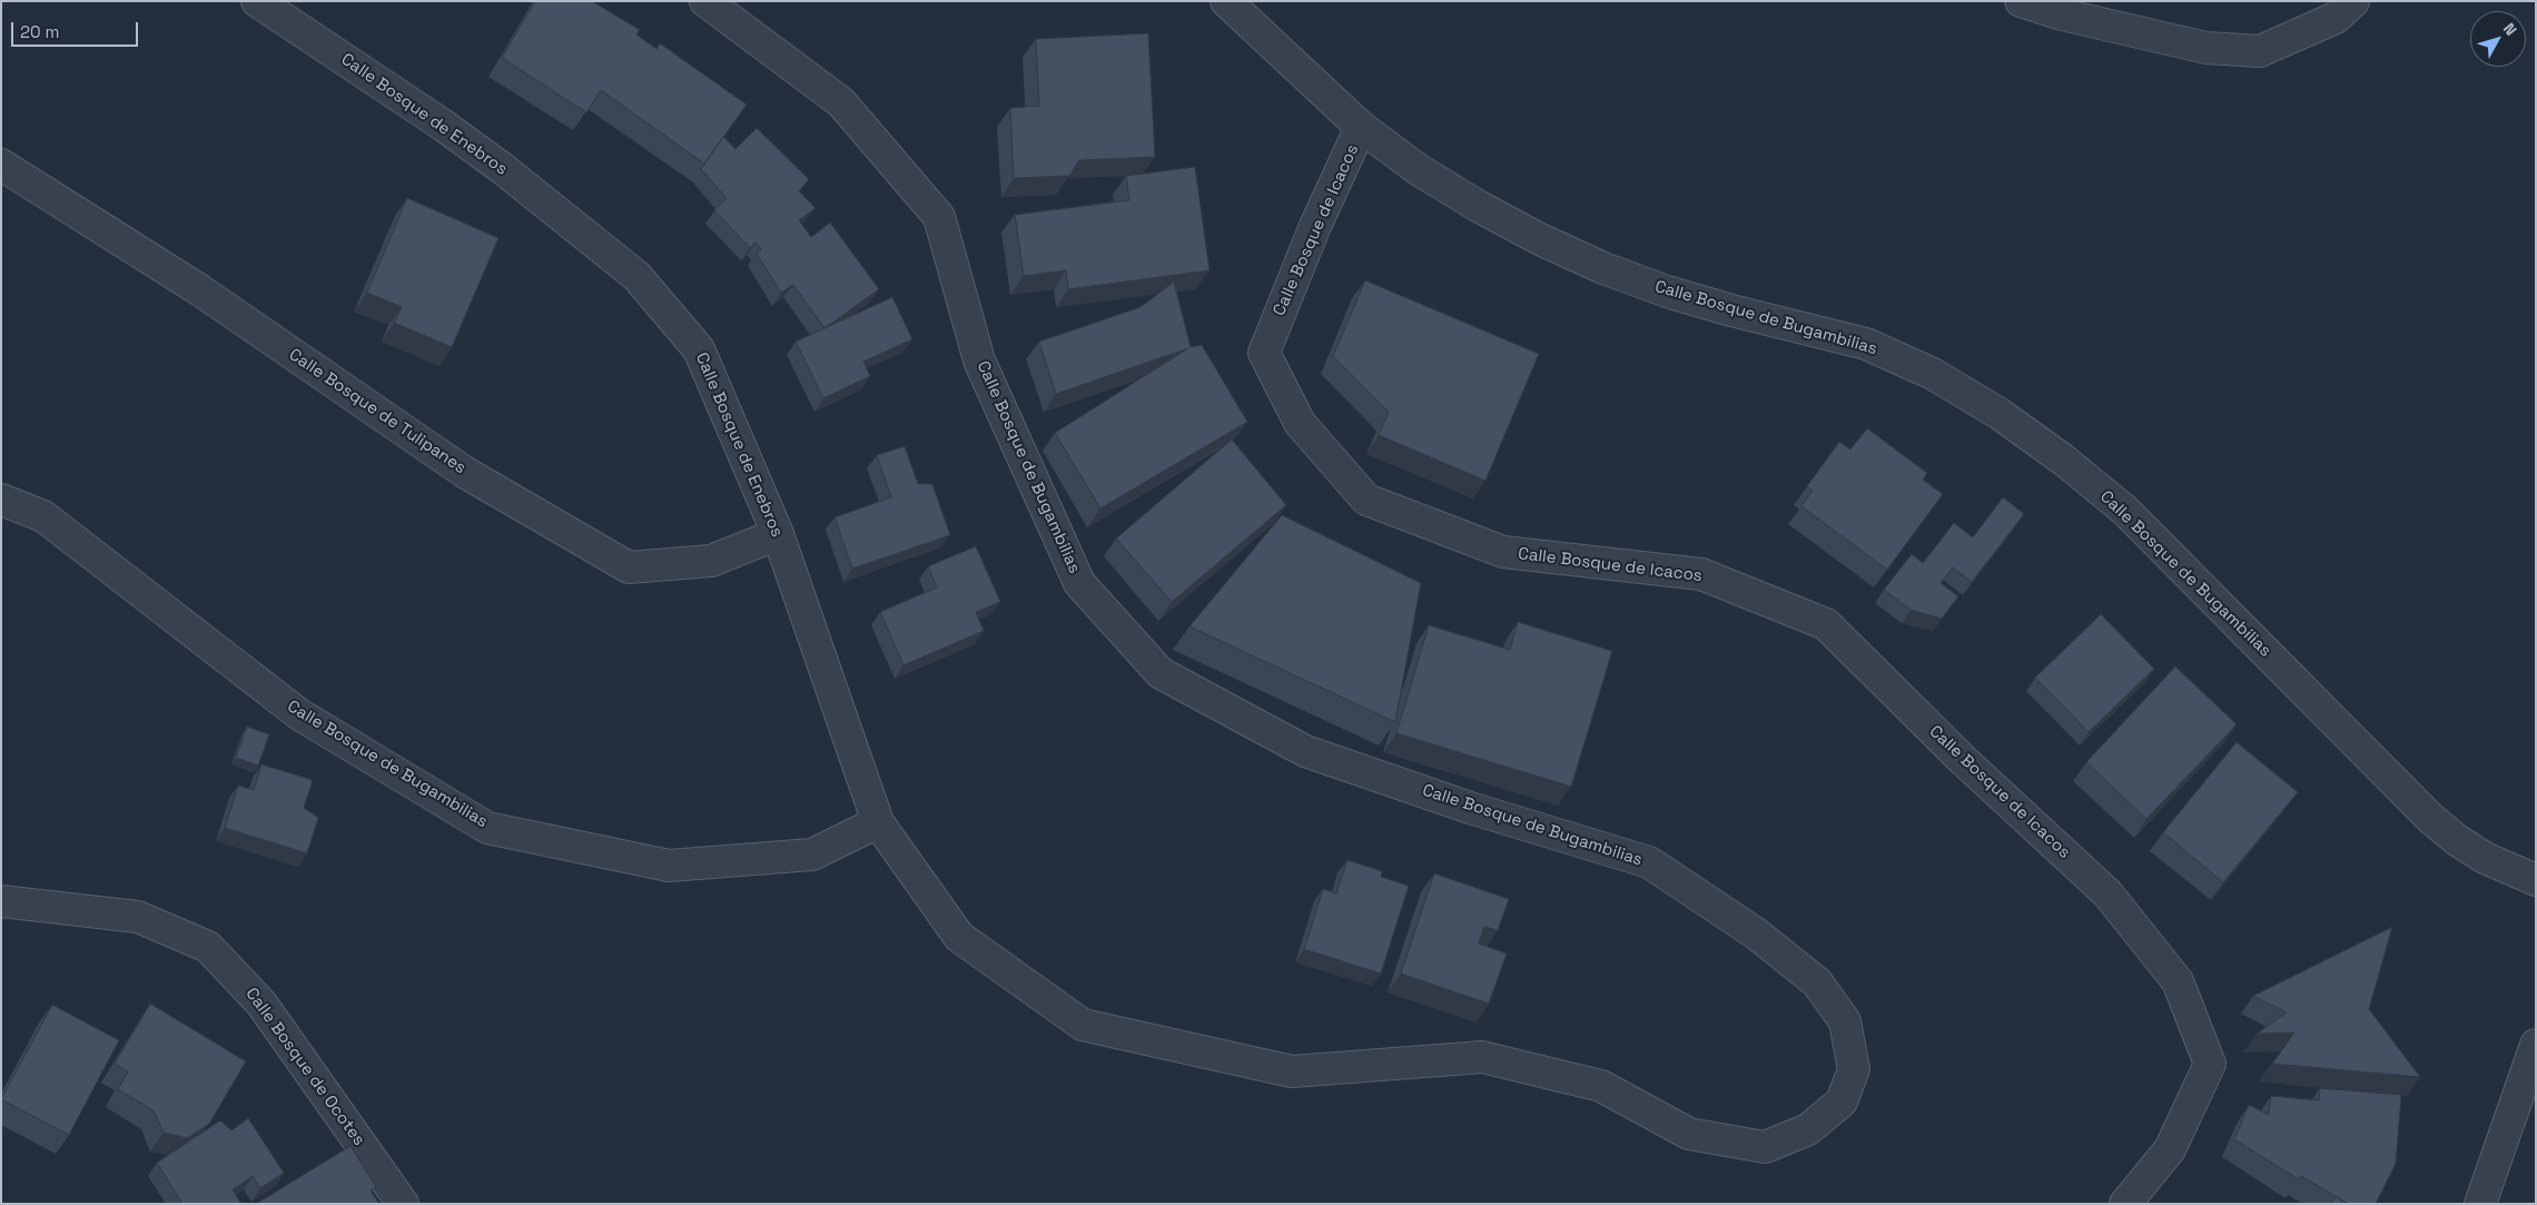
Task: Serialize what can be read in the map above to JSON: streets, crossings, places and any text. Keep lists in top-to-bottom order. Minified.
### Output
{"streets":{"street":["Calle Bosque de Enebros","Calle Bosque de Icacos","Calle Bosque de Bugambilias","Calle Bosque de Tulipanes","Calle Bosque de Ocotes"]},"crossings":[["Calle Bosque de Enebros","Calle Bosque de Bugambilias"],["Calle Bosque de Enebros","Calle Bosque de Tulipanes"],["Calle Bosque de Icacos","Calle Bosque de Bugambilias"]],"scale_bar":"20 m","north":"top right"}
